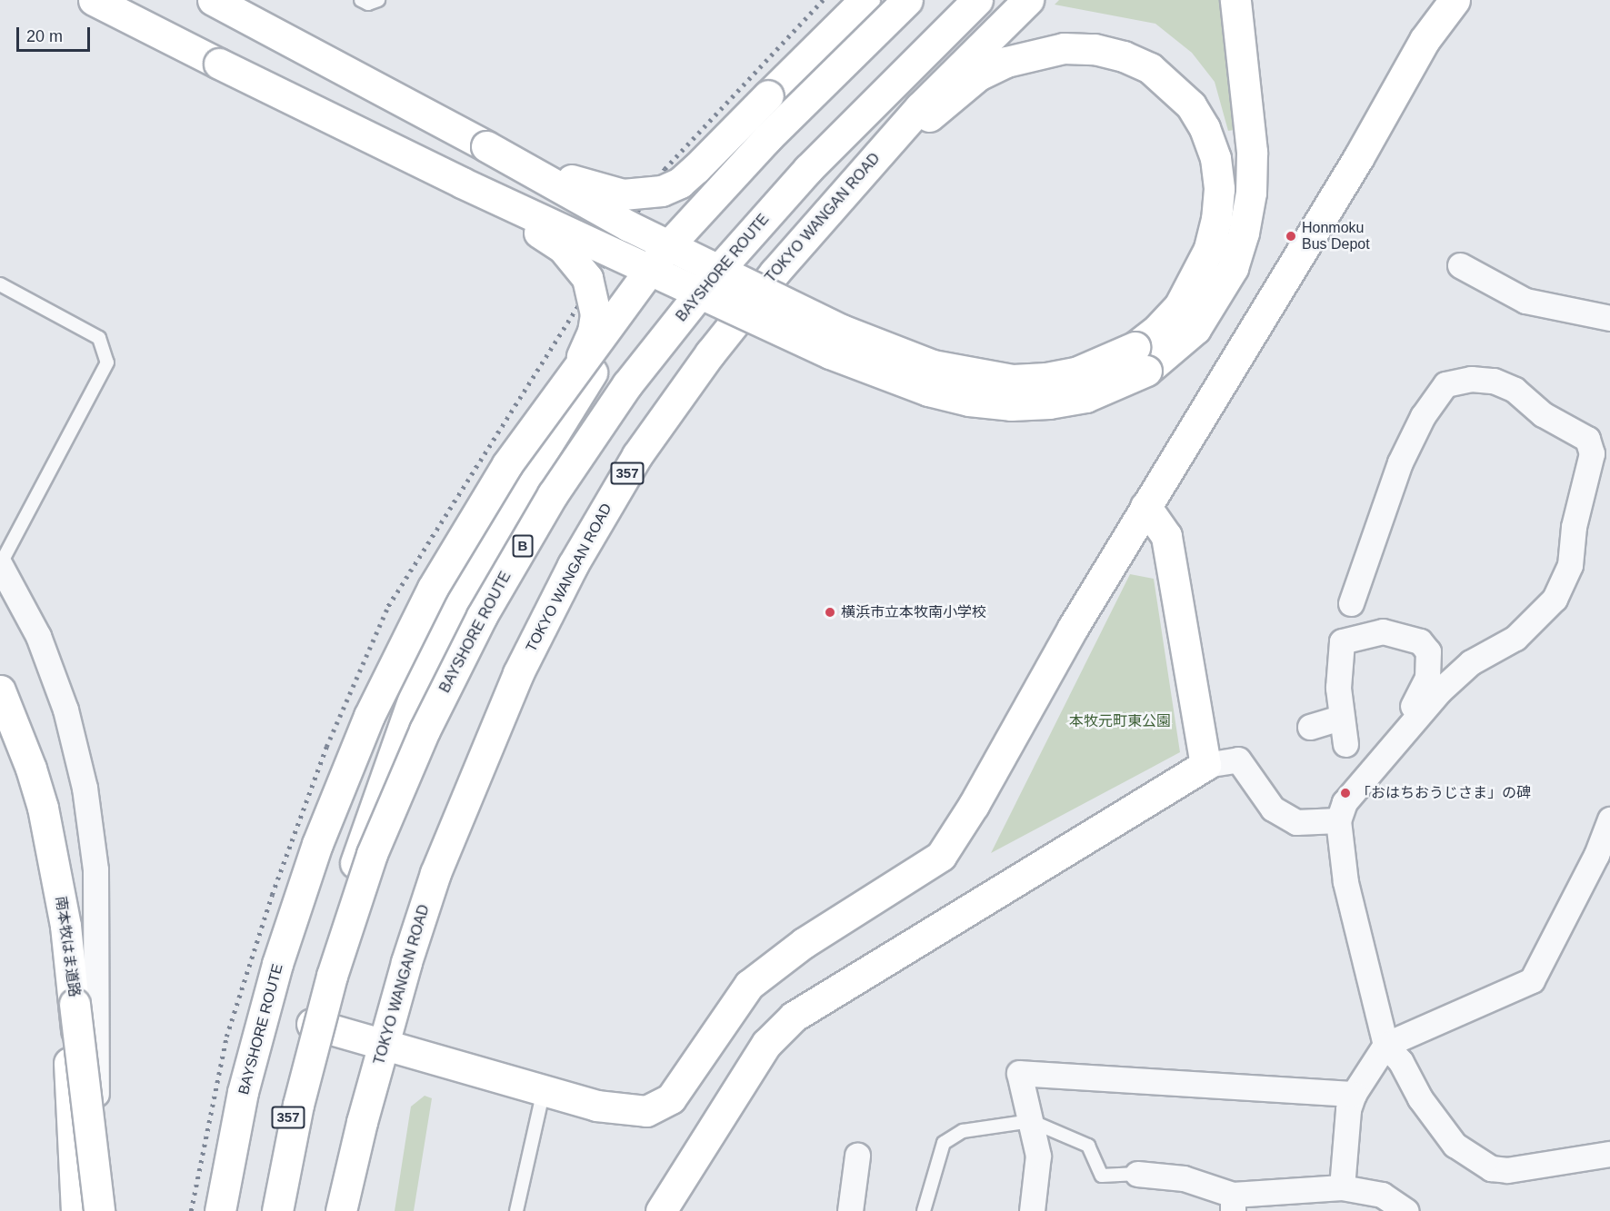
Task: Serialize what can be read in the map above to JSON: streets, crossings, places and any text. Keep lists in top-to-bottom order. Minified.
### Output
{"streets":{"main road":["TOKYO WANGAN ROAD","BAYSHORE ROUTE","357","B","南本牧はま道路"]},"parks":["本牧元町東公園"],"places":["Honmoku Bus Depot","横浜市立本牧南小学校","「おはちおうじさま」の碑"],"scale_bar":"20 m"}
